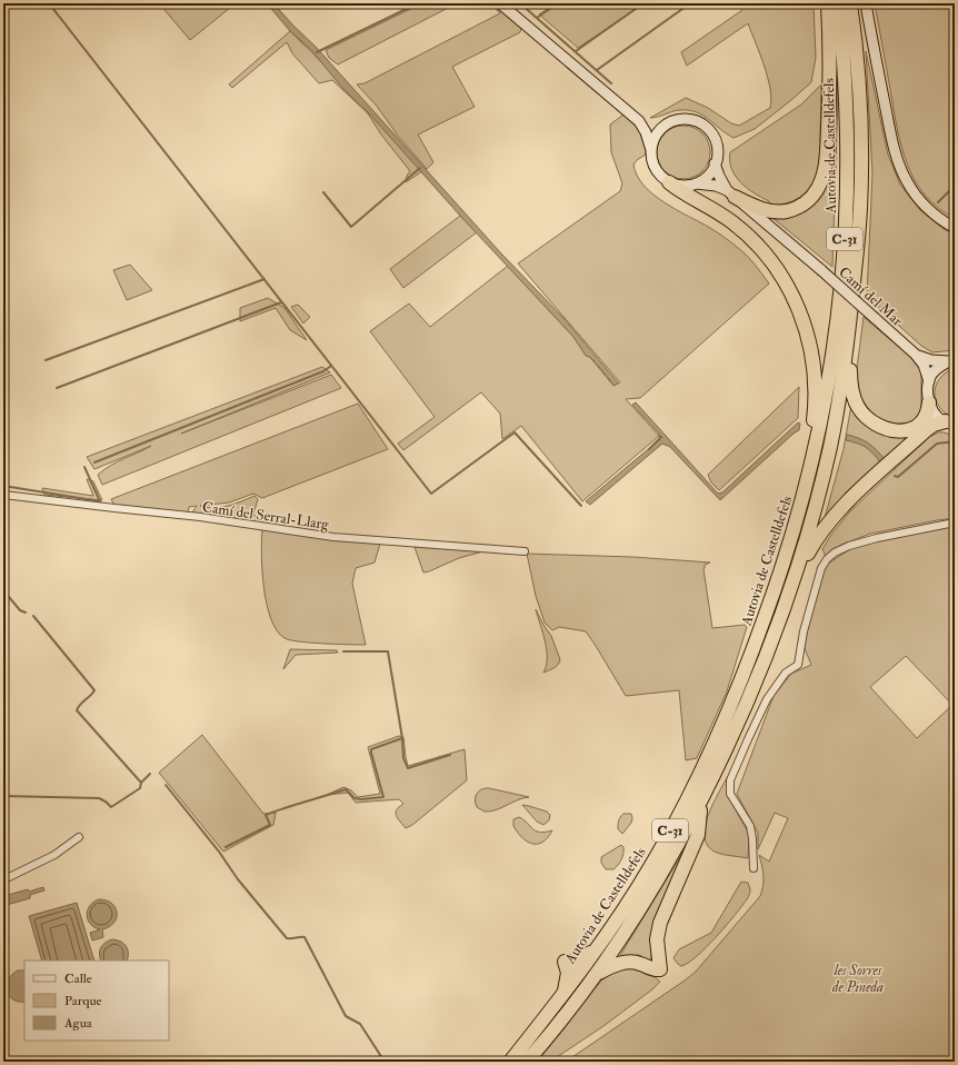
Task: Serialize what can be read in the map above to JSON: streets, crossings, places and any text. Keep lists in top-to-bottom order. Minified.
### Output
{"streets":{"highway":["Autovia de Castelldefels","C-31"],"main road":["Camí del Mar"],"street":["Camí del Serral-Llarg"]},"parks":["les Sorres de Pineda"],"legend":["Calle","Parque","Agua"]}
